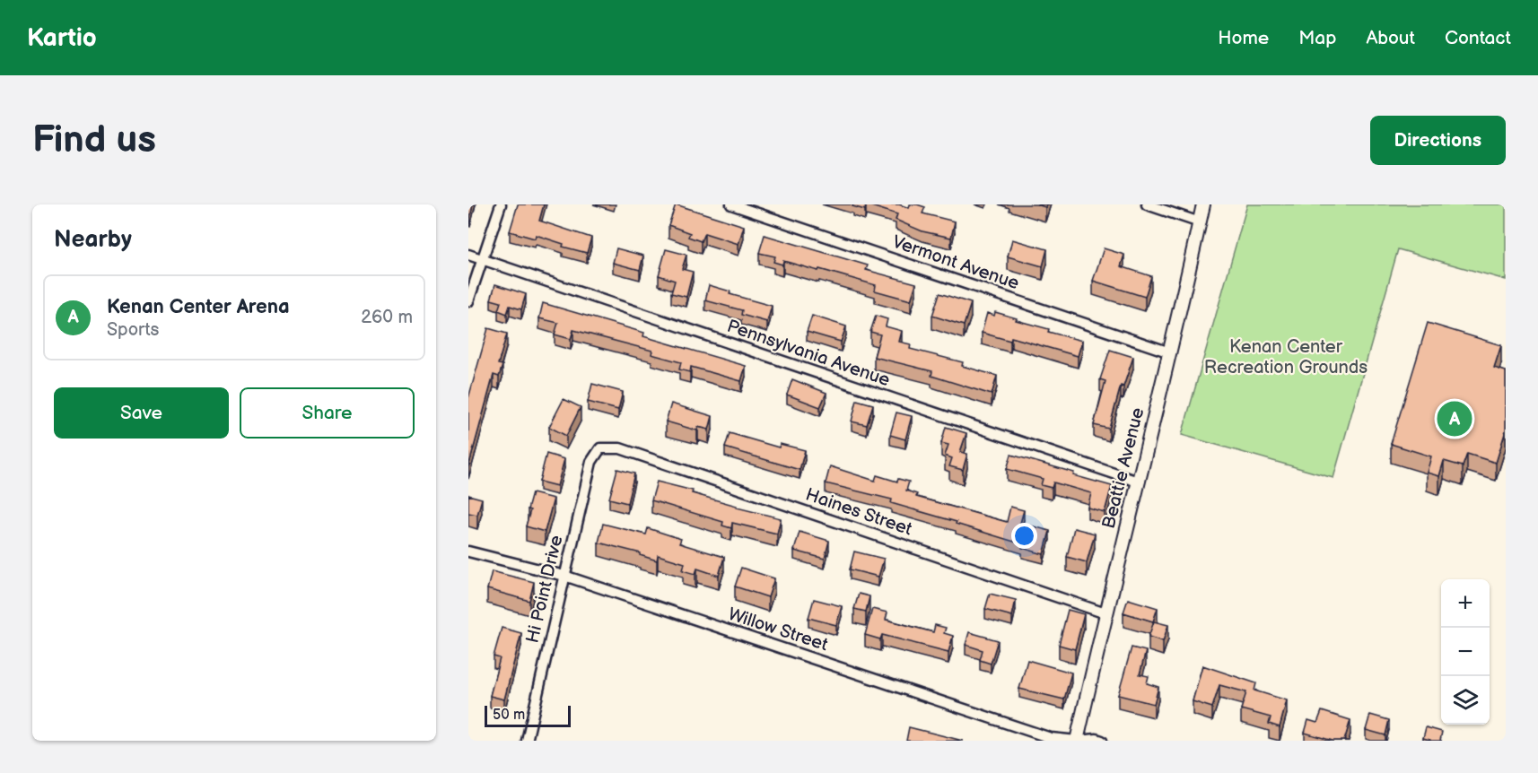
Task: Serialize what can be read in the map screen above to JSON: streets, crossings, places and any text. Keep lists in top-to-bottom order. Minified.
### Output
{"streets":{"street":["Vermont Avenue","Pennsylvania Avenue","Beattie Avenue","Haines Street","Hi Point Drive","Willow Street"]},"crossings":[["Vermont Avenue","Beattie Avenue"],["Pennsylvania Avenue","Beattie Avenue"],["Beattie Avenue","Haines Street"],["Beattie Avenue","Willow Street"],["Haines Street","Hi Point Drive"],["Hi Point Drive","Willow Street"]],"parks":["Kenan Center Recreation Grounds"],"scale_bar":"50 m","page":{"header":"Kartio","nav":["Home","Map","About","Contact"],"buttons":["Directions",["Save","Share"]],"title":"Find us","heading":"Nearby","list":[{"mark":"A","name":"Kenan Center Arena","note":"Sports","value":"260 m"}],"pins":"A","map_buttons":["+","−"],"scale":"50 m"}}
